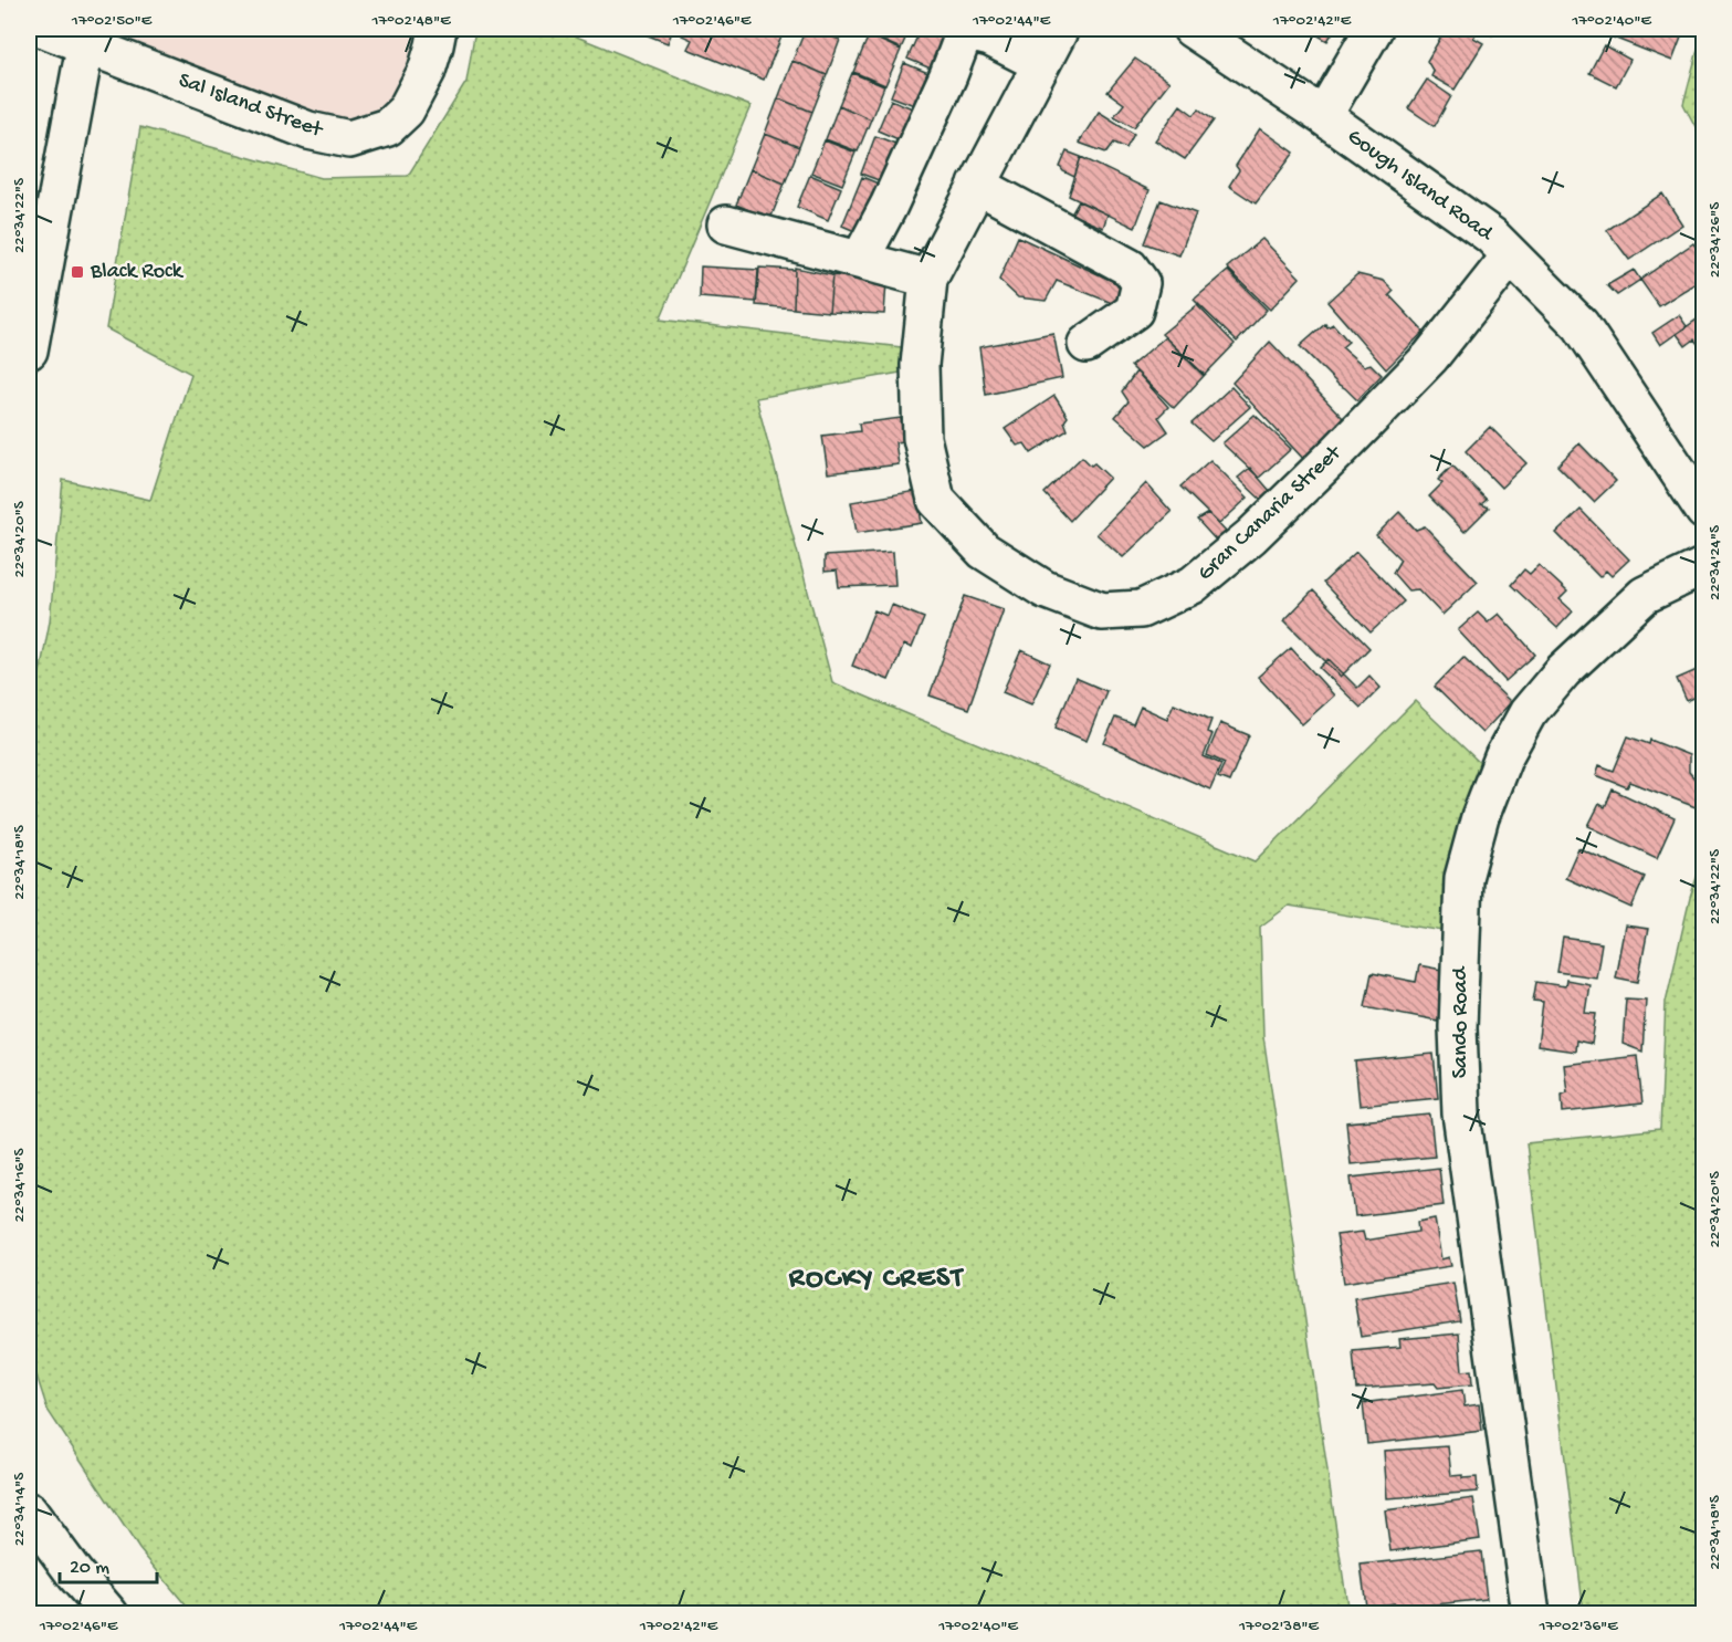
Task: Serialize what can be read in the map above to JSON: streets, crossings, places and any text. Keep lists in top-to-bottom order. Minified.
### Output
{"streets":{"street":["Sal Island Street","Gough Island Road","Gran Canaria Street","Sando Road"]},"crossings":[["Gough Island Road","Gran Canaria Street"]],"districts":["ROCKY CREST"],"places":{"transit":["Black Rock"]},"scale_bar":"20 m","coordinates":["17°02'50\"E","17°02'48\"E","17°02'46\"E","17°02'44\"E","17°02'42\"E","17°02'40\"E","22°34'22\"S","22°34'26\"S","22°34'20\"S","22°34'24\"S","22°34'18\"S","22°34'16\"S","22°34'14\"S","17°02'38\"E","17°02'36\"E"]}
